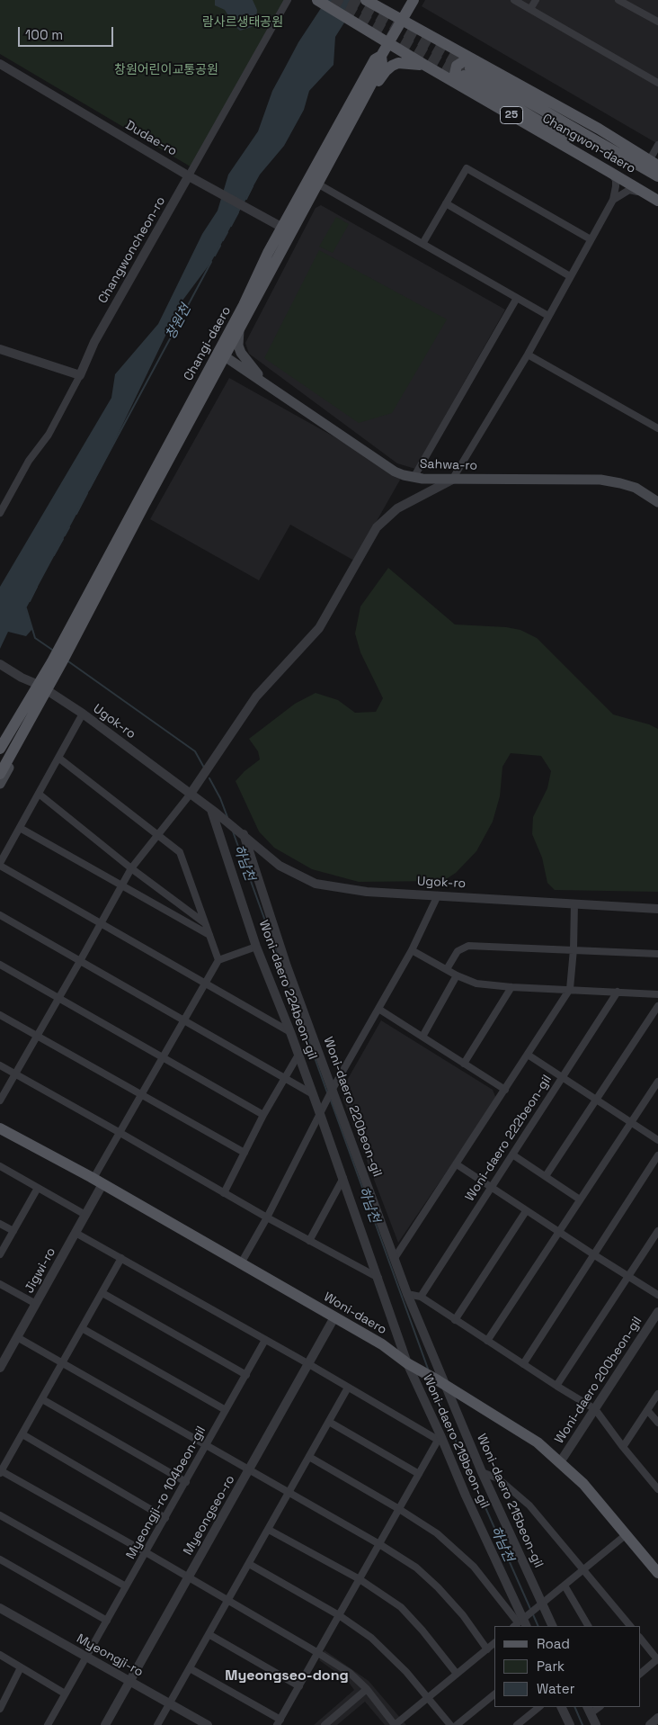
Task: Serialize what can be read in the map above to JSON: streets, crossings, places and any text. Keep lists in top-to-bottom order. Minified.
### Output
{"streets":{"main road":["25","Changwon-daero","Changi-daero","Sahwa-ro","Woni-daero"],"street":["Dudae-ro","Changwoncheon-ro","Ugok-ro","Woni-daero 224beon-gil","Woni-daero 220beon-gil","Woni-daero 222beon-gil","Jigwi-ro","Woni-daero 200beon-gil","Woni-daero 219beon-gil","Myeongji-ro 104beon-gil","Woni-daero 215beon-gil","Myeongseo-ro","Myeongji-ro"]},"crossings":[["Dudae-ro","Changwoncheon-ro"],["Dudae-ro","Changi-daero"],["Changwon-daero","Changi-daero"],["Changi-daero","Sahwa-ro"],["Ugok-ro","Woni-daero 224beon-gil"],["Ugok-ro","Woni-daero 220beon-gil"],["Woni-daero 224beon-gil","Woni-daero"],["Woni-daero 224beon-gil","Woni-daero 219beon-gil"],["Woni-daero 220beon-gil","Woni-daero"],["Woni-daero 220beon-gil","Woni-daero 215beon-gil"],["Jigwi-ro","Woni-daero"],["Woni-daero","Woni-daero 200beon-gil"],["Woni-daero","Woni-daero 219beon-gil"],["Woni-daero","Woni-daero 215beon-gil"],["Woni-daero","Myeongseo-ro"],["Myeongji-ro 104beon-gil","Myeongji-ro"],["Myeongseo-ro","Myeongji-ro"]],"districts":["Myeongseo-dong"],"water":["창원천","하남천"],"parks":["람사르생태공원","창원어린이교통공원"],"legend":["Road","Park","Water"],"scale_bar":"100 m"}
